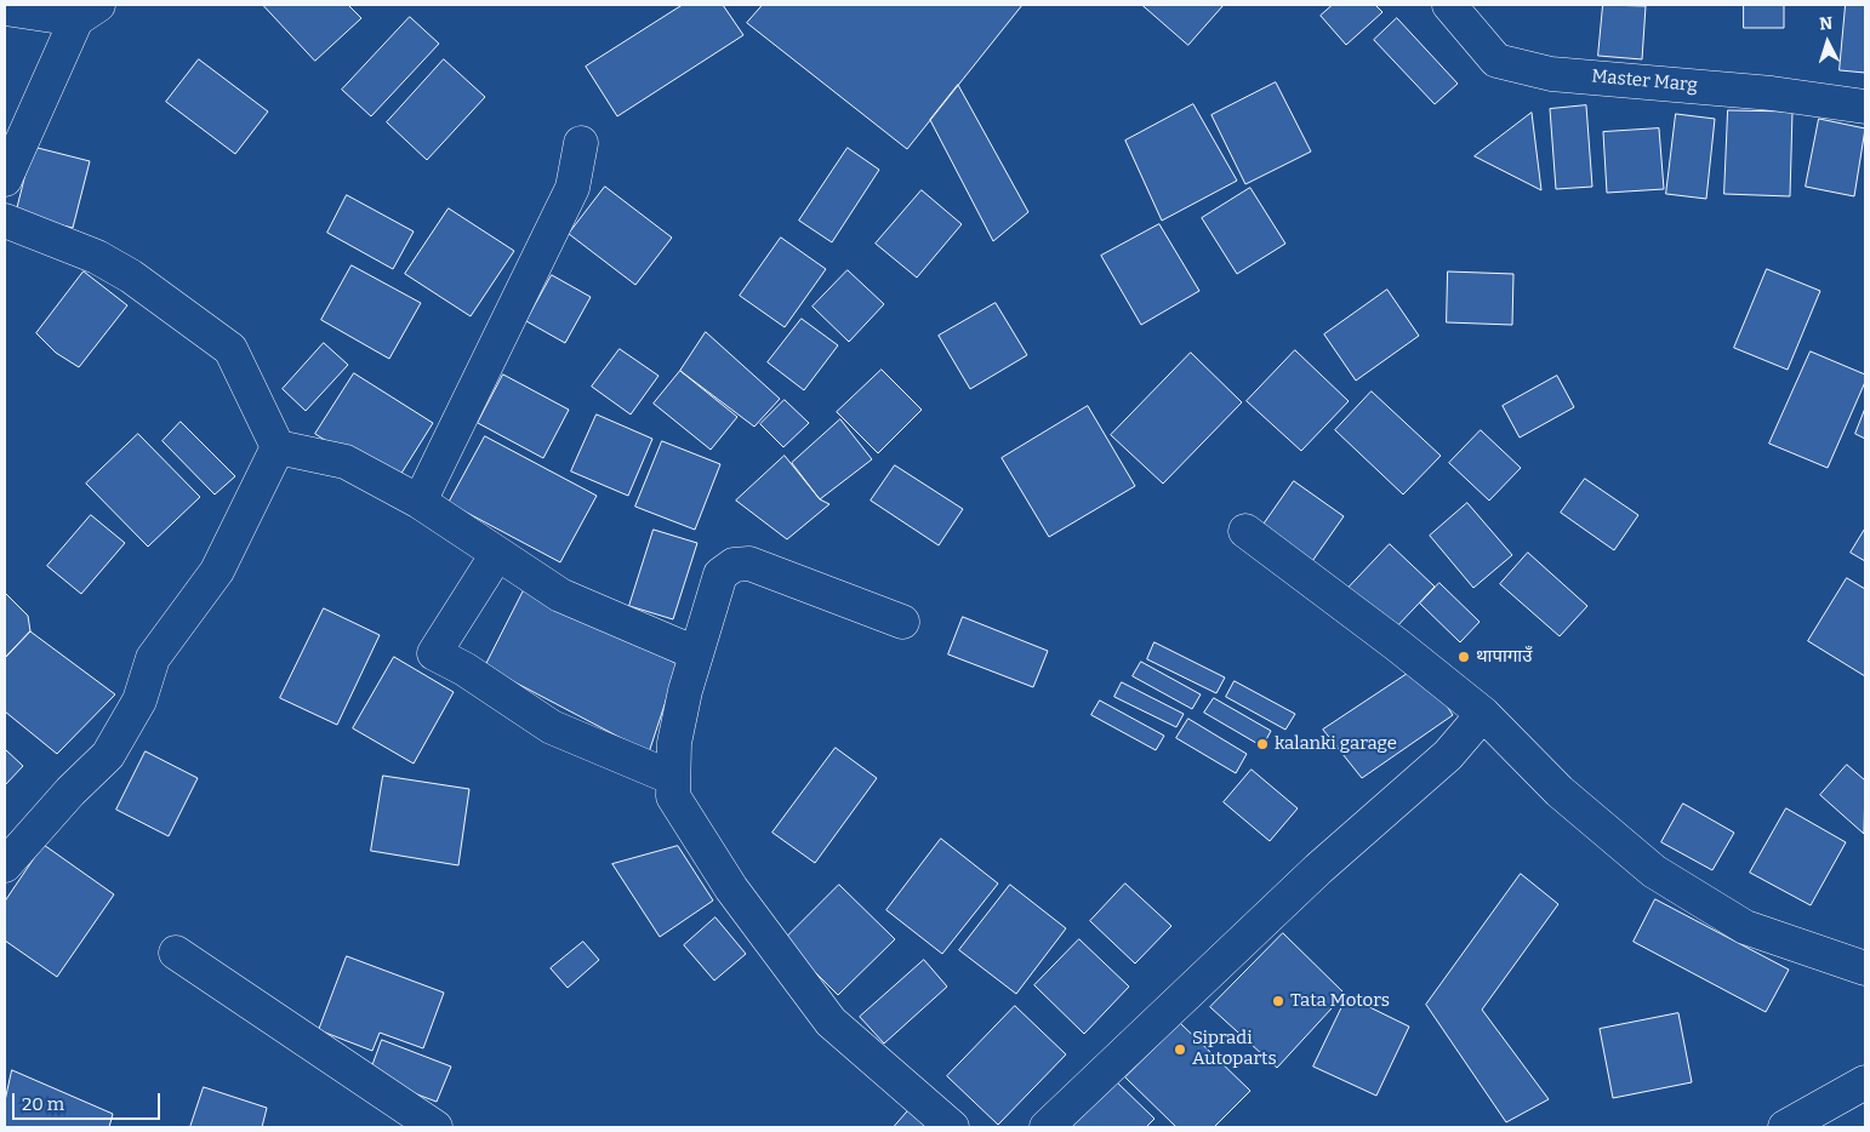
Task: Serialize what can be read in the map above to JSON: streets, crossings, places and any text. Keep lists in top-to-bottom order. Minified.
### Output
{"streets":{"main road":["Master Marg"]},"places":["थापागाउँ","kalanki garage","Tata Motors","Sipradi Autoparts"],"scale_bar":"20 m","north":"top"}
